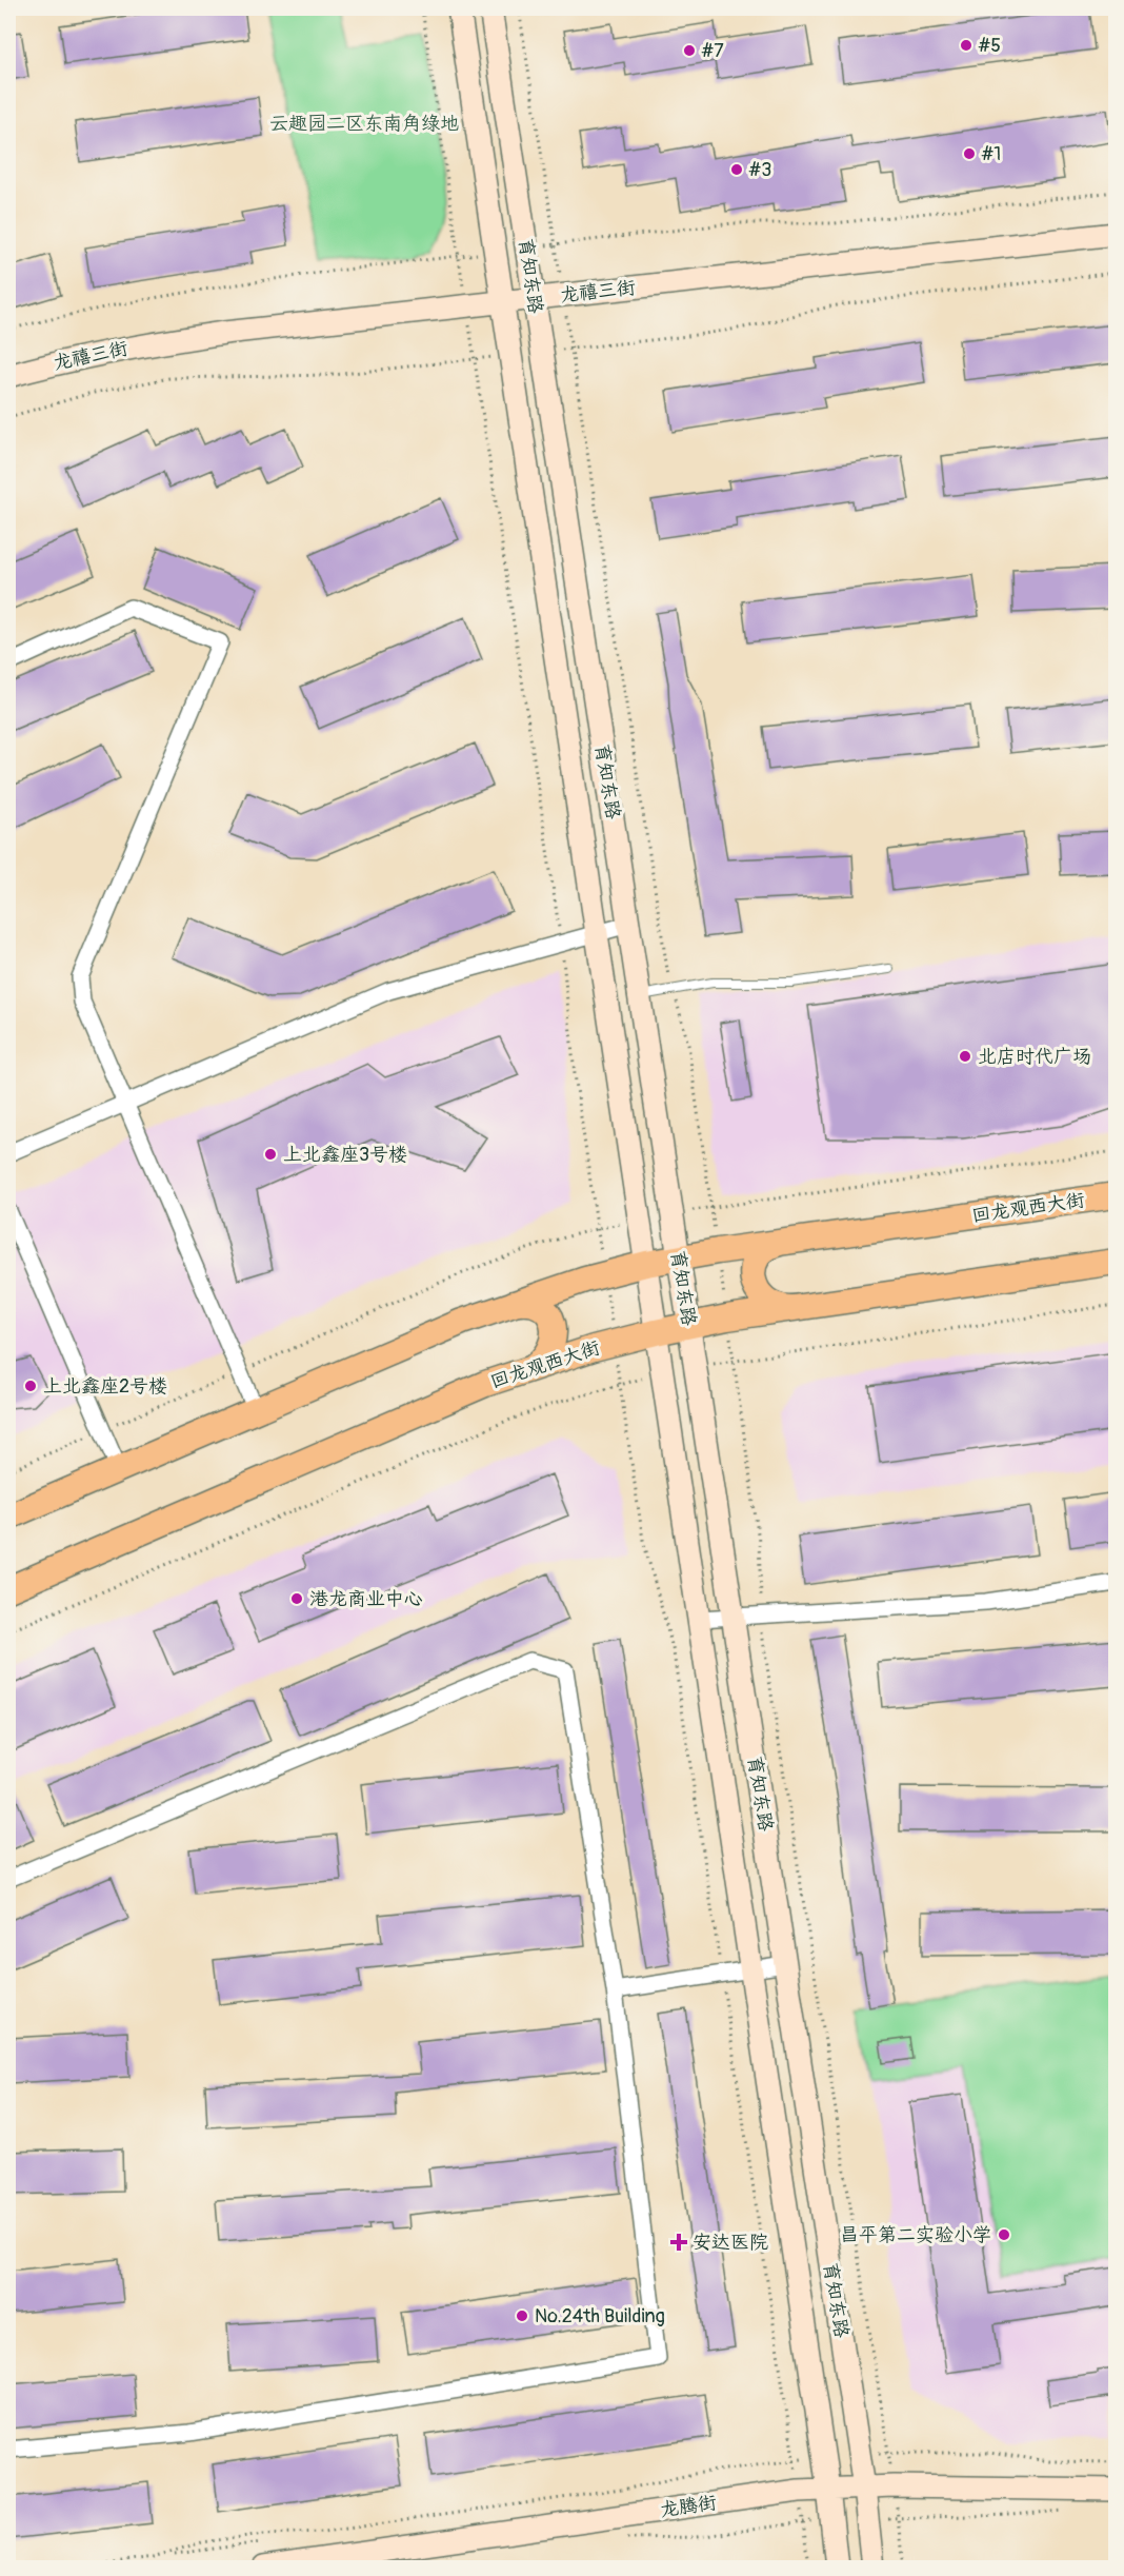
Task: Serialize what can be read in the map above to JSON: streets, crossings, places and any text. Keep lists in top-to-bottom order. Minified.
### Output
{"streets":{"main road":["育知东路","龙禧三街","回龙观西大街","龙腾街"]},"crossings":[["育知东路","龙禧三街"],["育知东路","回龙观西大街"],["育知东路","龙腾街"]],"parks":["云趣园二区东南角绿地"],"places":{"other":["#5","#7","#1","#3","北店时代广场","上北鑫座3号楼","上北鑫座2号楼","港龙商业中心","昌平第二实验小学","No.24th Building"],"health":["安达医院"]}}
